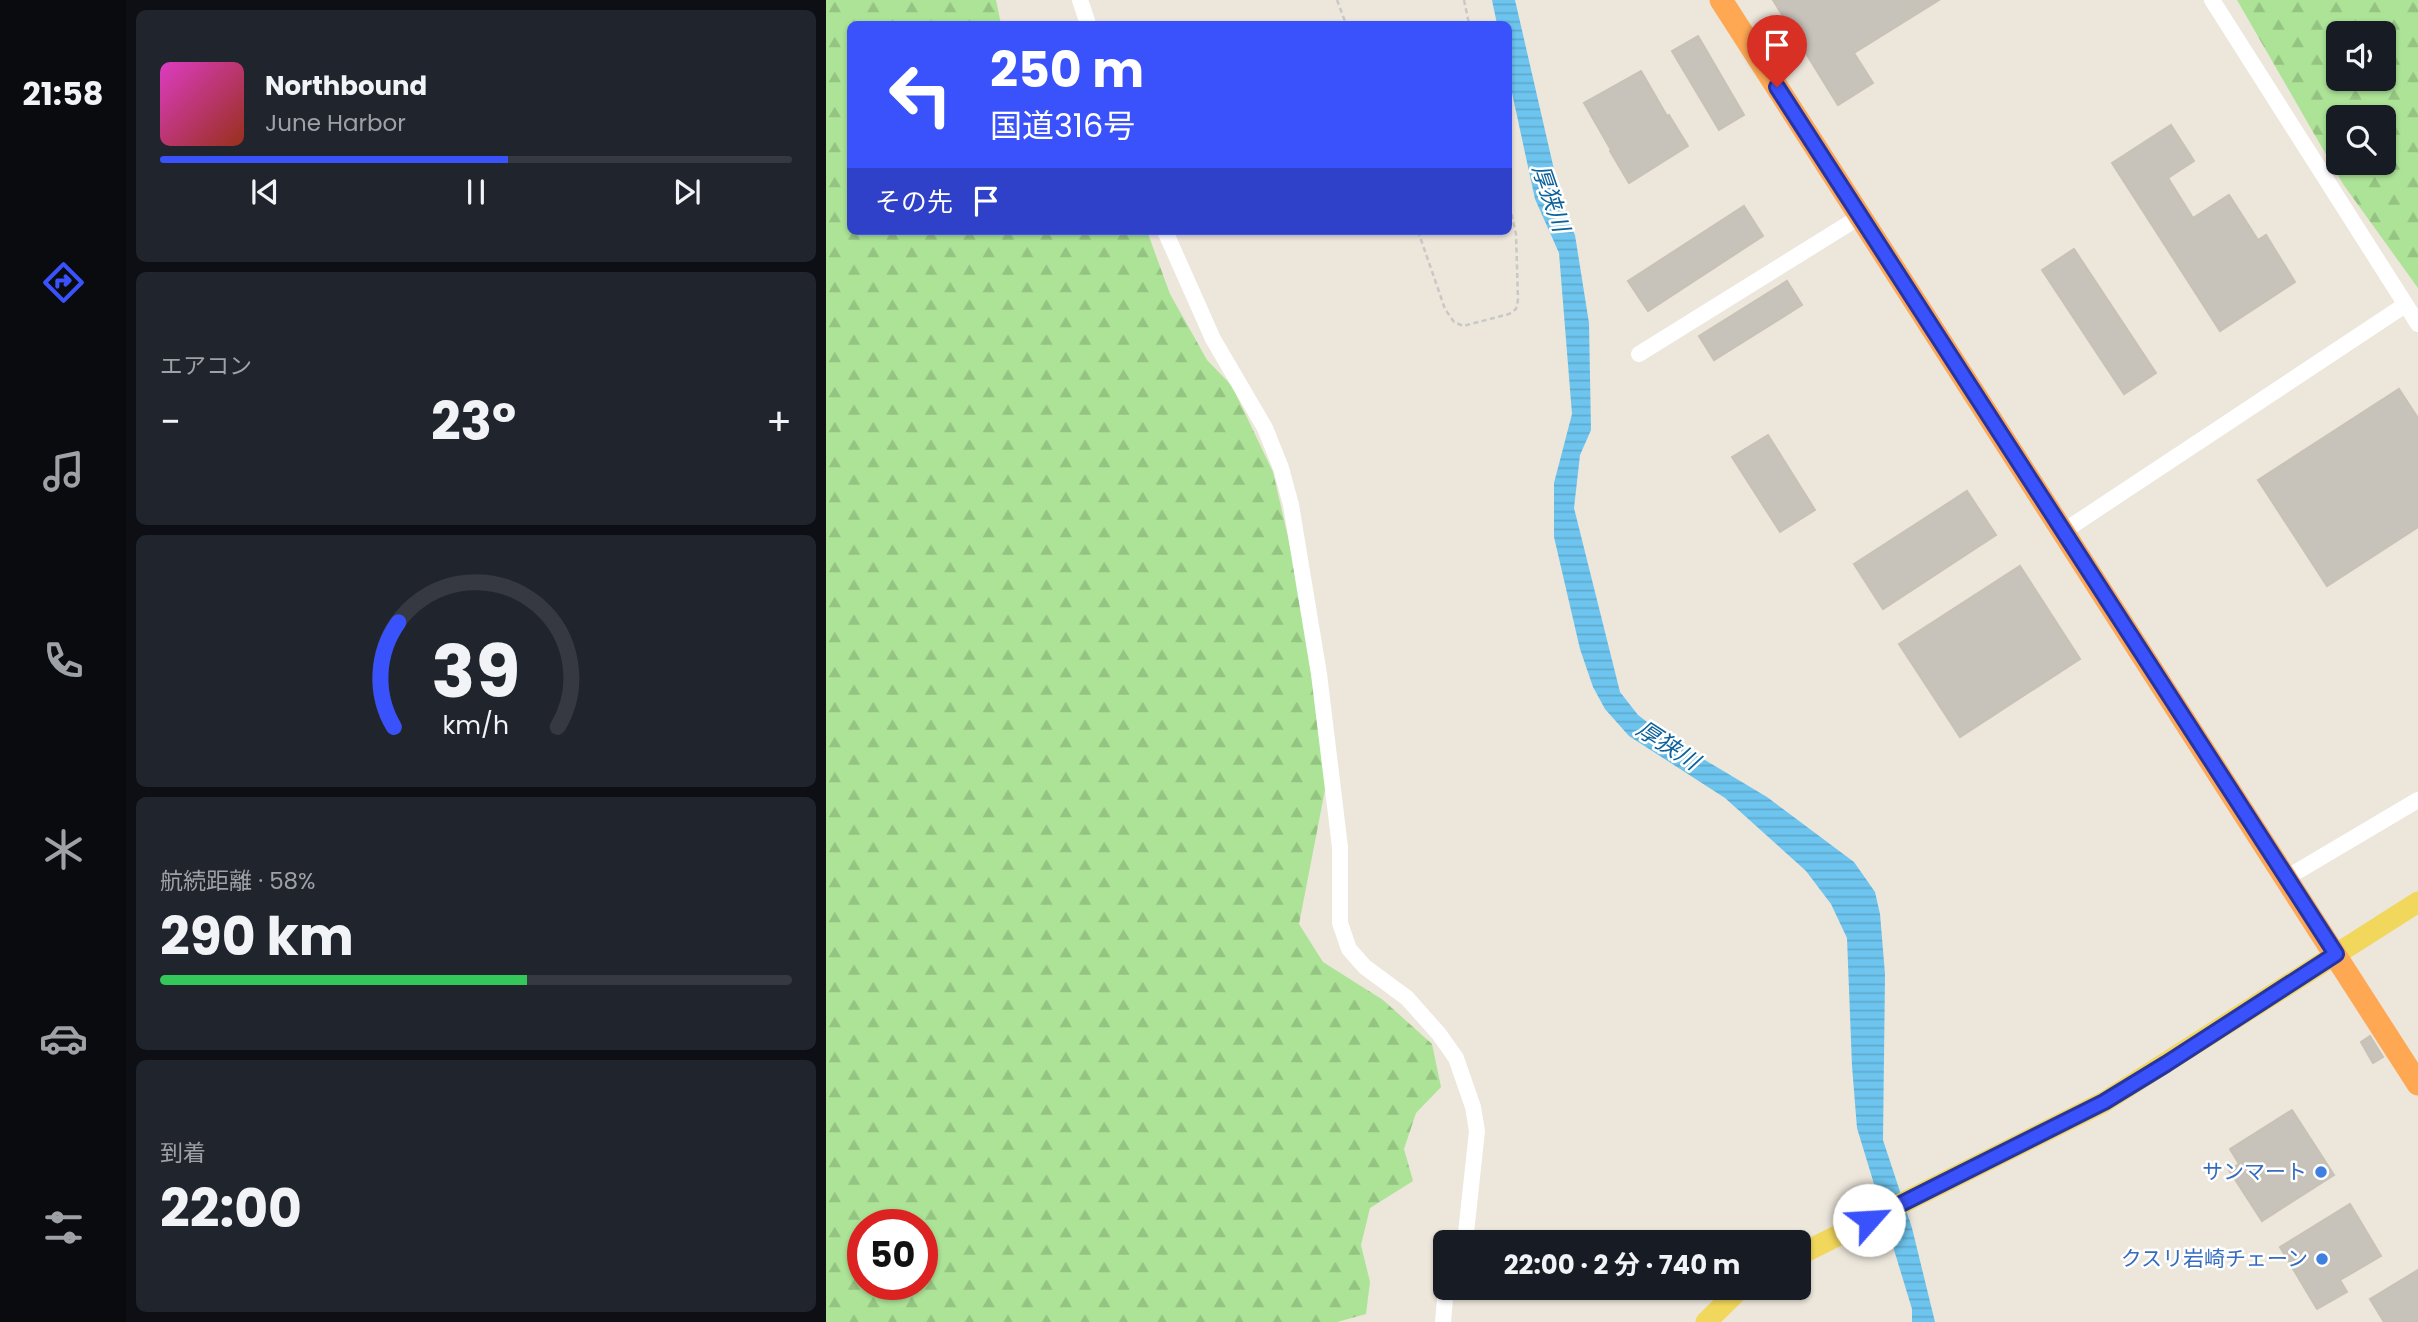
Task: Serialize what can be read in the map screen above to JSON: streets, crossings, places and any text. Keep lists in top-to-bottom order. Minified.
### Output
{"water":["厚狭川"],"places":["サンマート","クスリ岩崎チェーン"],"page":{"tabs":"21:58","turn":["250 m","国道316号"],"song":["Northbound","June Harbor"],"then":"その先","tile":["エアコン",["航続距離 · 58%","290 km"],["到着","22:00"]],"heat":["−","23°","+"],"limit":"50","trip":"22:00 · 2 分 · 740 m","gauge":["39","km/h"]}}
